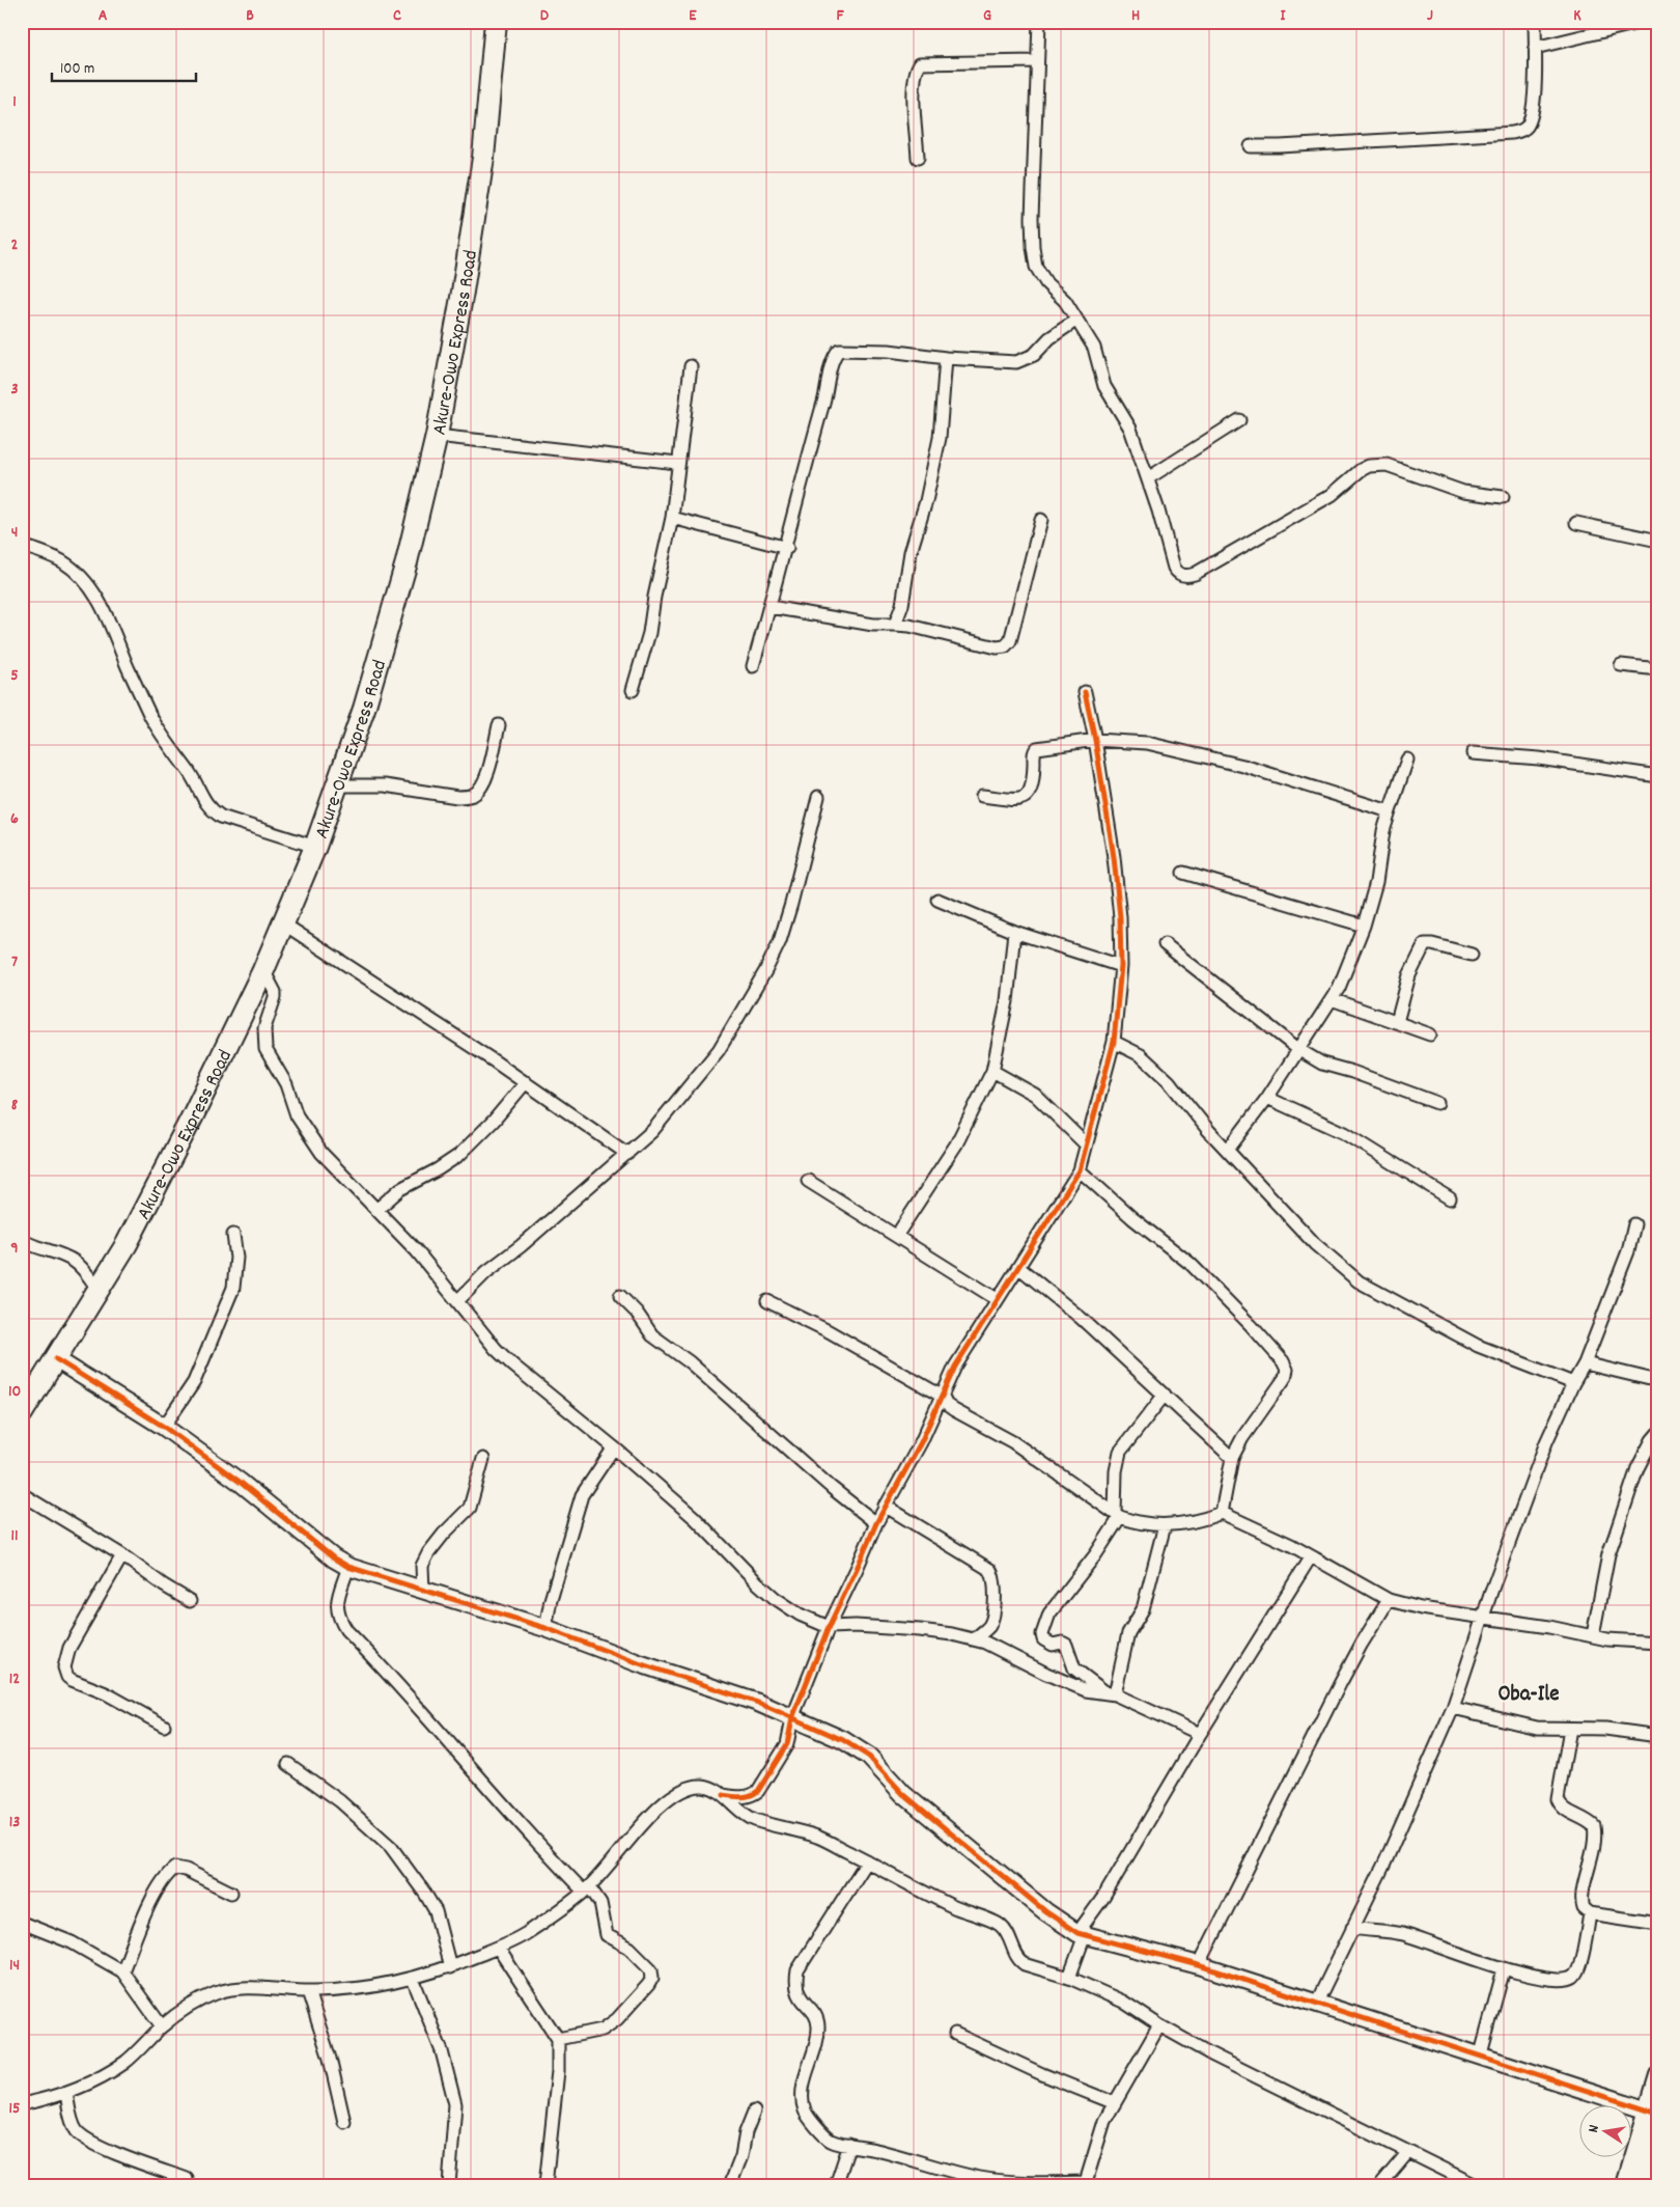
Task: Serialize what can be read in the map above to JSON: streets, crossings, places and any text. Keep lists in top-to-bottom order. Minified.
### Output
{"streets":{"highway":["Akure-Owo Express Road"]},"districts":["Oba-Ile"],"scale_bar":"100 m","north":"left","grid":{"columns":["A","B","C","D","E","F","G","H","I","J","K"],"rows":["1","2","3","4","5","6","7","8","9","10","11","12","13","14","15"]}}
